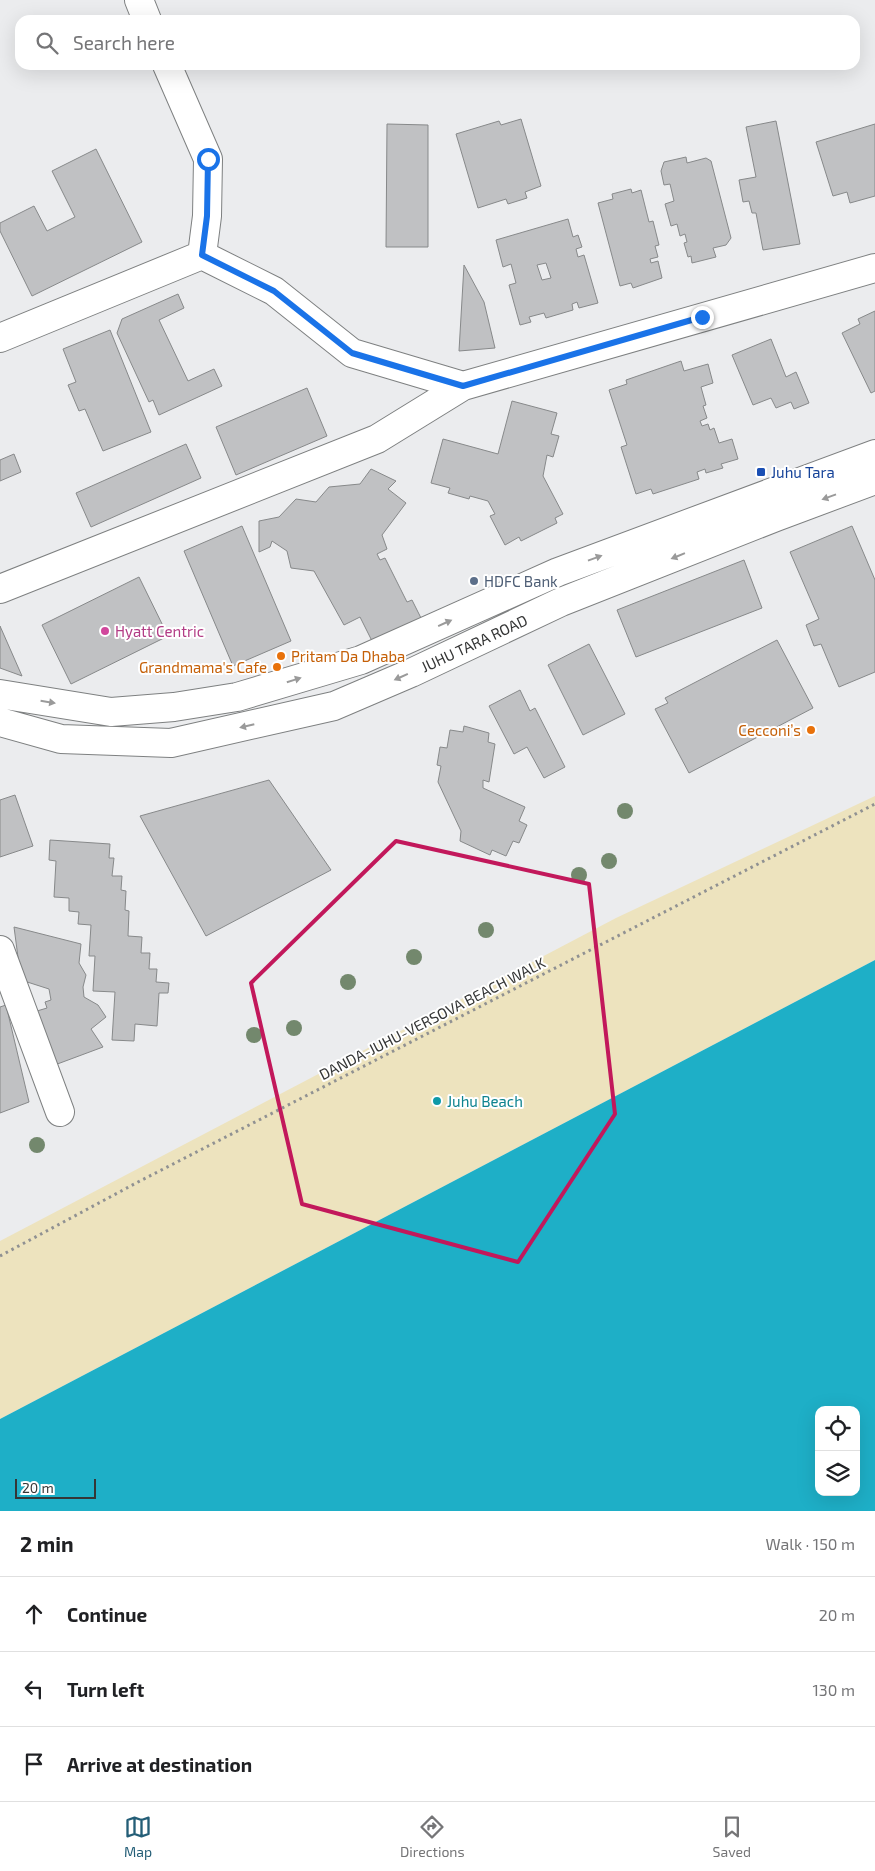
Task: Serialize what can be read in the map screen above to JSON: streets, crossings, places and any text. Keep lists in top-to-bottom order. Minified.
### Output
{"streets":{"street":["JUHU TARA ROAD"],"path":["DANDA-JUHU-VERSOVA BEACH WALK"]},"places":{"transit":["Juhu Tara"],"other":["HDFC Bank","Hyatt Centric","Pritam Da Dhaba","Grandmama's Cafe","Cecconi’s","Juhu Beach"]},"scale_bar":"20 m","page":{"search":"Search here","scale":"20 m","heading":["2 min","Walk · 150 m"],"list":[["Continue","20 m"],["Turn left","130 m"],"Arrive at destination"],"nav":["Map","Directions","Saved"]}}
